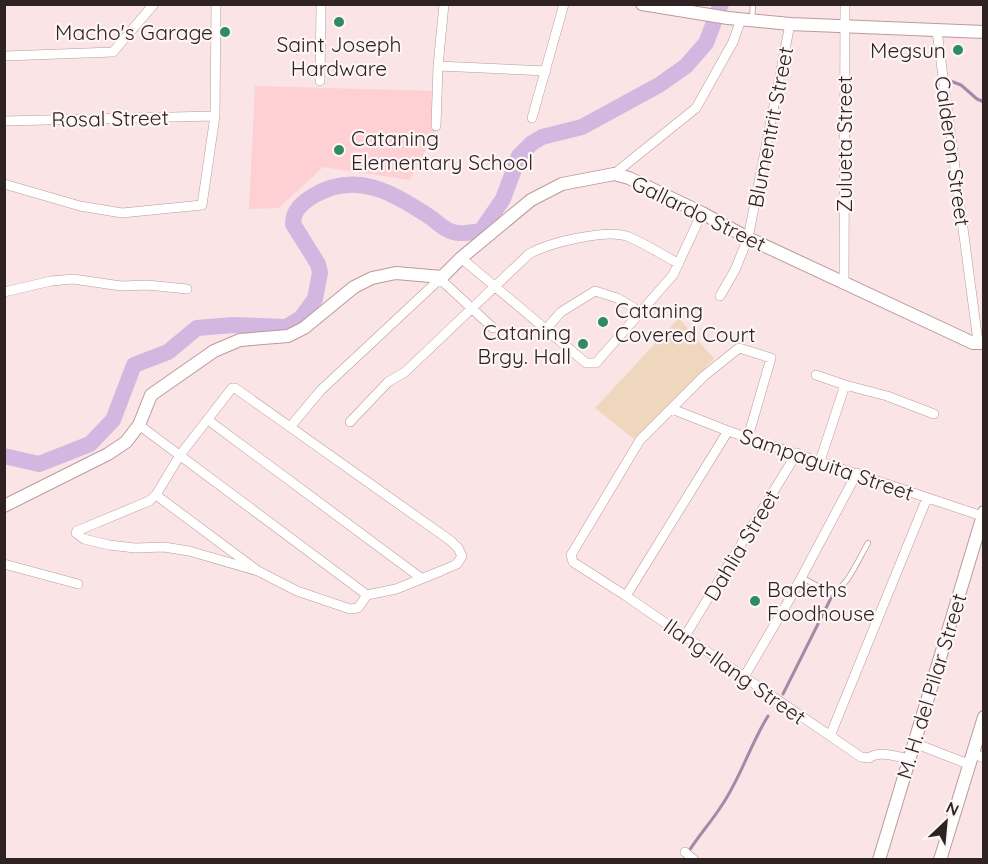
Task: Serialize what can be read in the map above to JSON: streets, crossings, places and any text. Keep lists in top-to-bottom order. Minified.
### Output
{"streets":{"street":["Rosal Street","Blumentrit Street","Zulueta Street","Calderon Street","Gallardo Street","Sampaguita Street","Dahlia Street","Ilang-Ilang Street","M. H. del Pilar Street"]},"crossings":[["Blumentrit Street","Gallardo Street"],["Zulueta Street","Gallardo Street"],["Calderon Street","Gallardo Street"],["Sampaguita Street","Dahlia Street"],["Sampaguita Street","Ilang-Ilang Street"],["Sampaguita Street","M. H. del Pilar Street"],["Dahlia Street","Ilang-Ilang Street"],["Ilang-Ilang Street","M. H. del Pilar Street"]],"places":["Saint Joseph Hardware","Macho's Garage","Megsun","Cataning Elementary School","Cataning Covered Court","Cataning Brgy. Hall","Badeths Foodhouse"],"north":"top right"}
